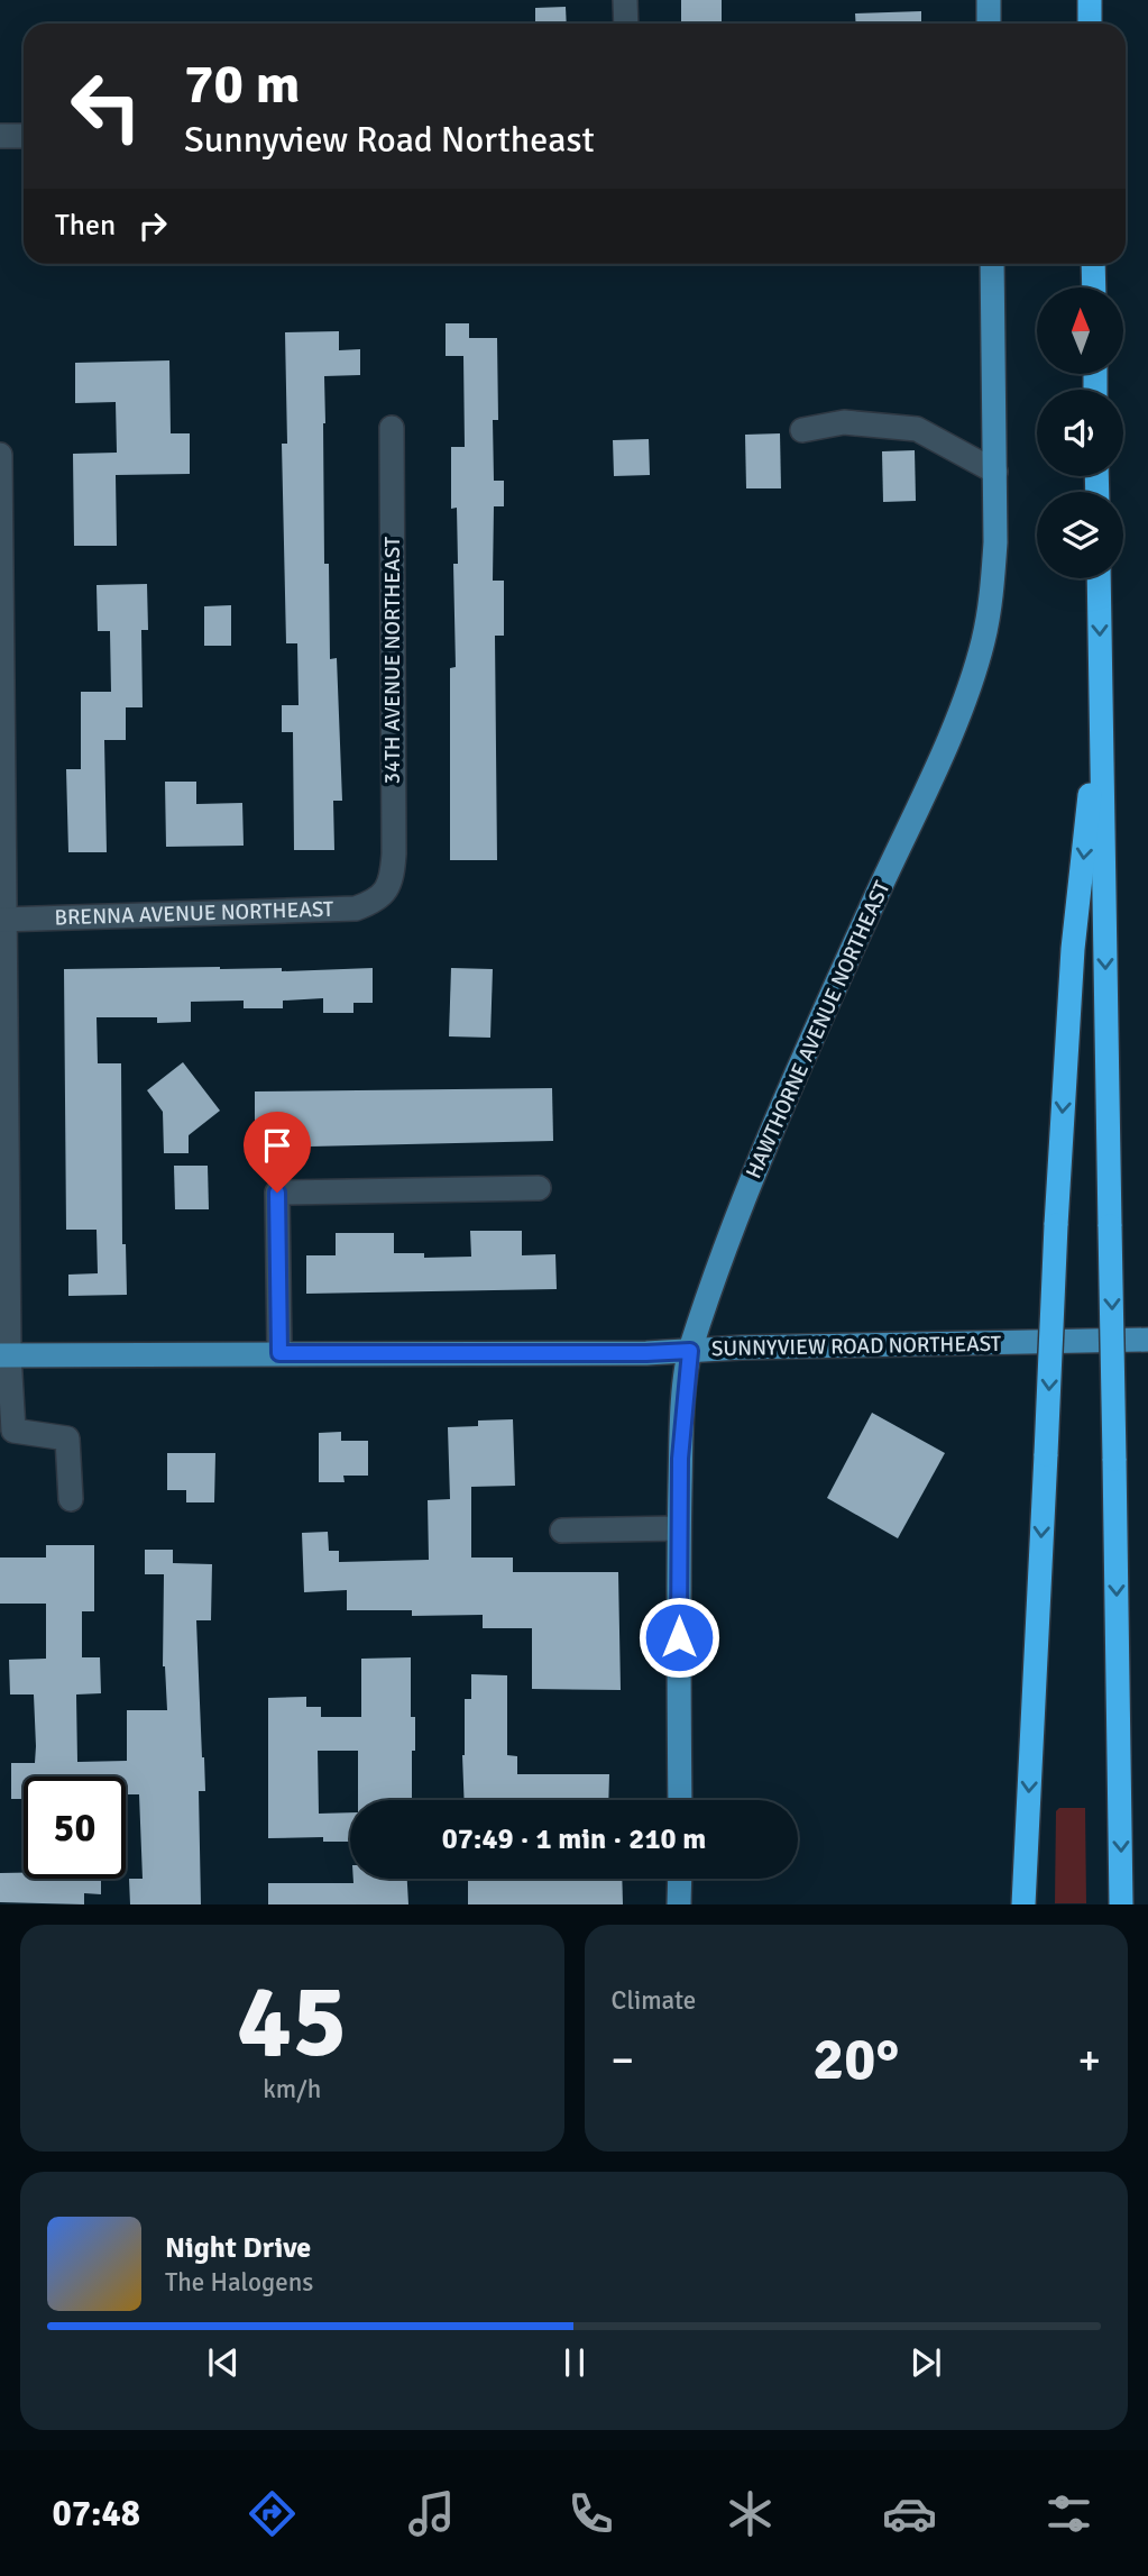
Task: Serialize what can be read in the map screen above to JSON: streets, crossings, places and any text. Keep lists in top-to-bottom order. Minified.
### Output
{"streets":{"main road":["HAWTHORNE AVENUE NORTHEAST","SUNNYVIEW ROAD NORTHEAST"],"street":["34TH AVENUE NORTHEAST","BRENNA AVENUE NORTHEAST"]},"crossings":[["34TH AVENUE NORTHEAST","BRENNA AVENUE NORTHEAST"],["HAWTHORNE AVENUE NORTHEAST","SUNNYVIEW ROAD NORTHEAST"]],"north":"top","page":{"turn":["70 m","Sunnyview Road Northeast"],"then":"Then","limit":"50","trip":"07:49 · 1 min · 210 m","tile":[["45","km/h"],"Climate"],"heat":["−","20°","+"],"song":["Night Drive","The Halogens"],"tabs":"07:48"}}
